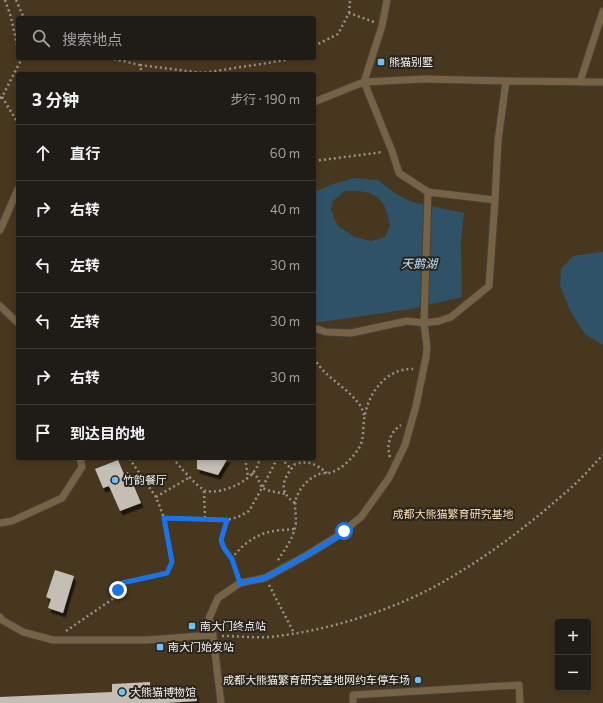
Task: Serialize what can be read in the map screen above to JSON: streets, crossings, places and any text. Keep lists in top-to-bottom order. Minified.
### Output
{"water":["天鹅湖"],"parks":["成都大熊猫繁育研究基地"],"places":{"transit":["熊猫别墅","南大门终点站","南大门始发站"],"other":["竹韵餐厅","成都大熊猫繁育研究基地网约车停车场","大熊猫博物馆"]},"page":{"search":"搜索地点","heading":["3 分钟","步行 · 190 m"],"list":[["直行","60 m"],["右转","40 m"],["左转","30 m"],["左转","30 m"],["右转","30 m"],"到达目的地"],"map_buttons":["+","−"]}}
